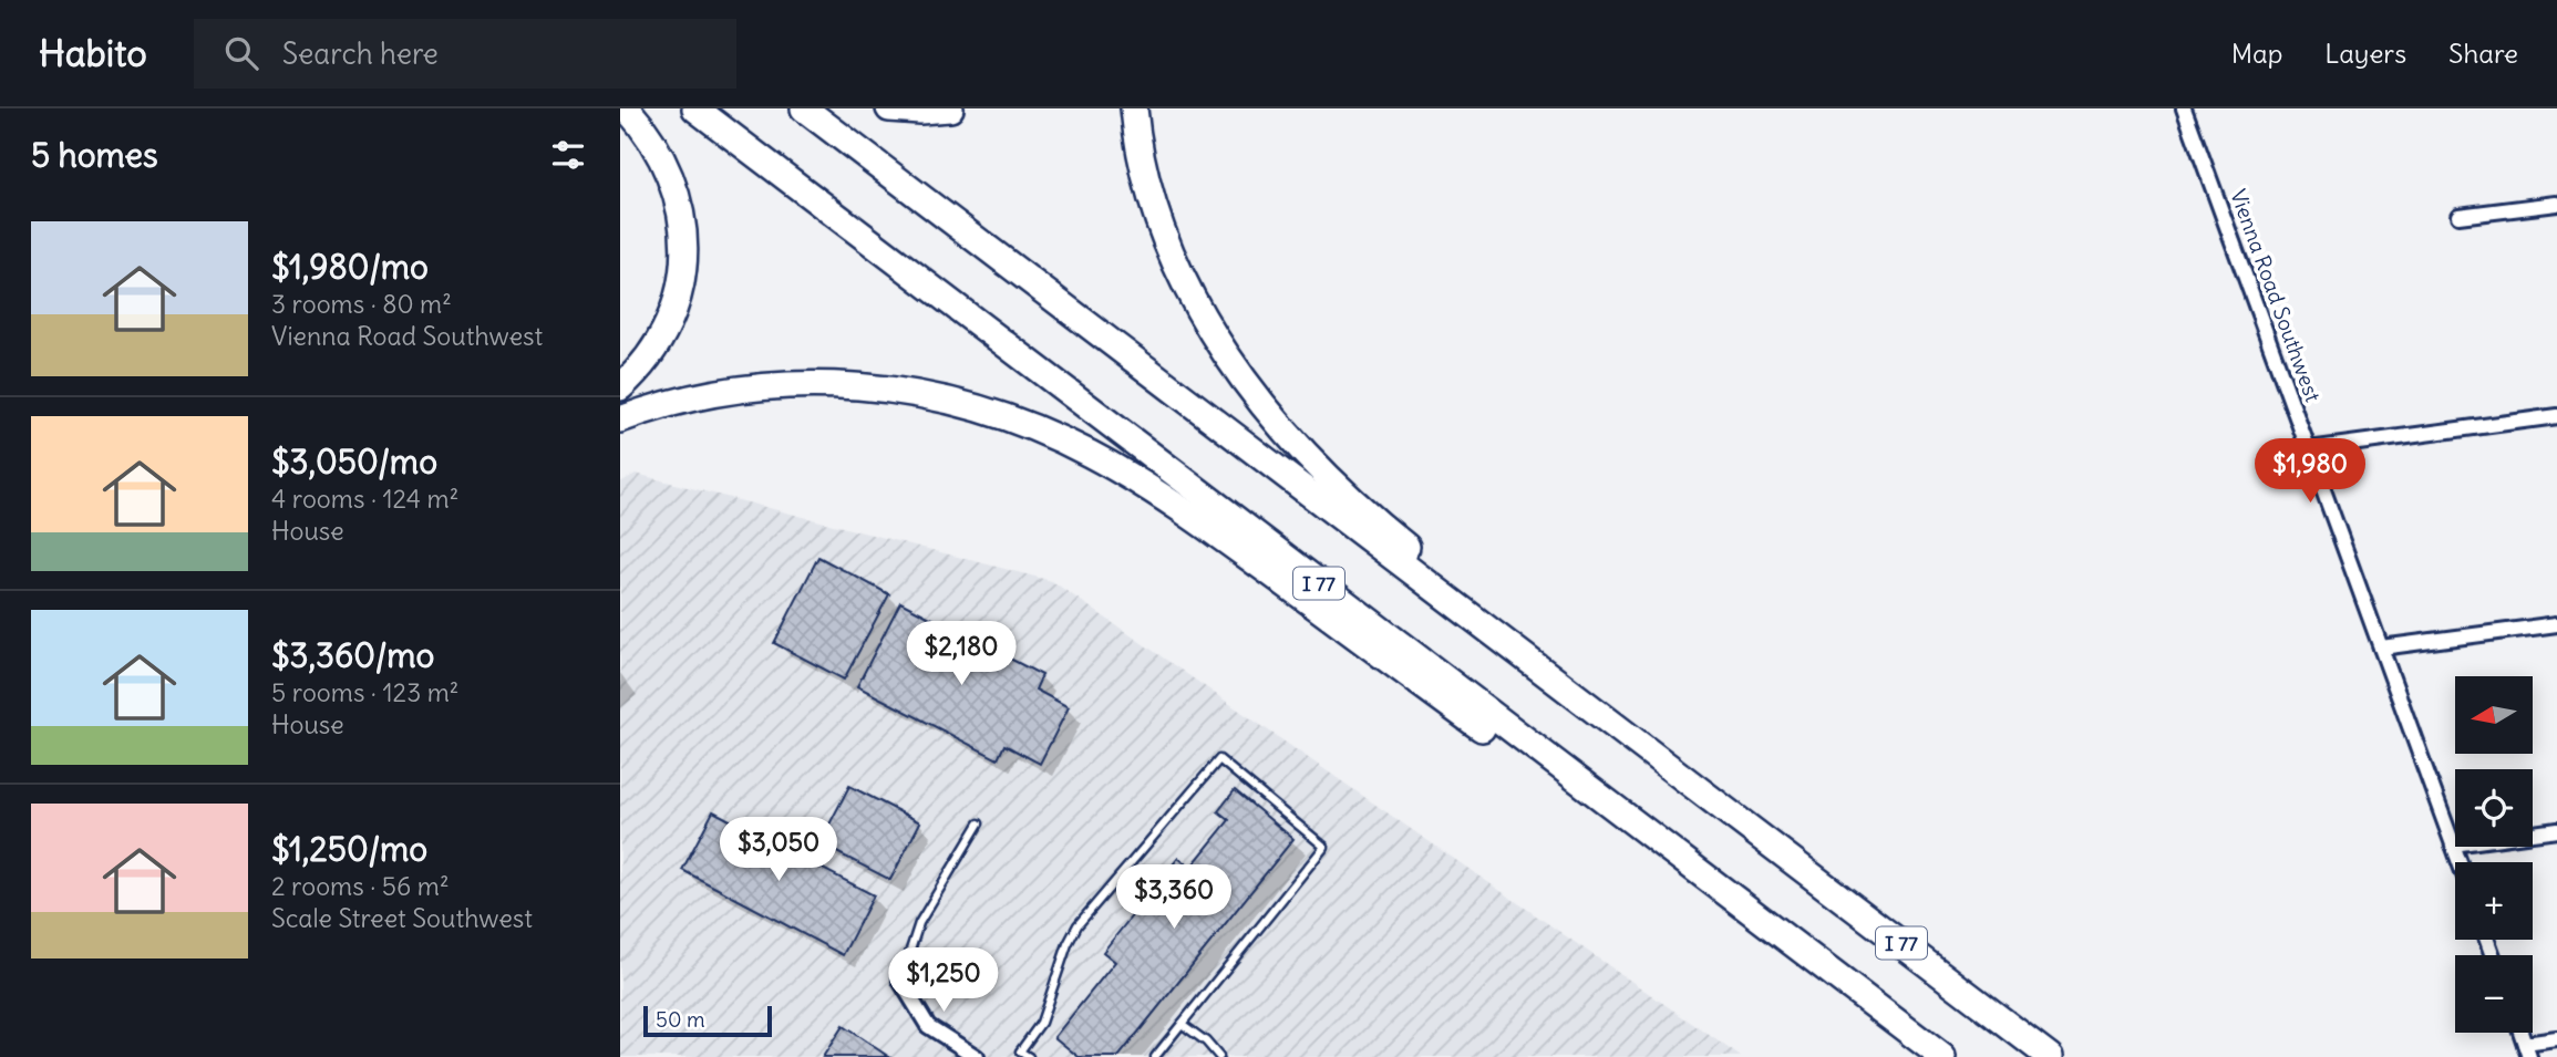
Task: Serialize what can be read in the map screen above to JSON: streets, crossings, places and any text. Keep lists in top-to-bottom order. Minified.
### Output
{"streets":{"highway":["I 77"],"street":["Vienna Road Southwest"]},"scale_bar":"50 m","north":"left","page":{"header":"Habito","search":"Search here","nav":["Map","Layers","Share"],"heading":"5 homes","list":[{"name":"$1,980/mo","note":"3 rooms · 80 m² · Vienna Road Southwest"},{"name":"$3,050/mo","note":"4 rooms · 124 m² · House"},{"name":"$3,360/mo","note":"5 rooms · 123 m² · House"},{"name":"$1,250/mo","note":"2 rooms · 56 m² · Scale Street Southwest"}],"price":["$1,980","$2,180","$3,050","$3,360","$1,250"],"map_buttons":["+","−"],"scale":"50 m"}}
